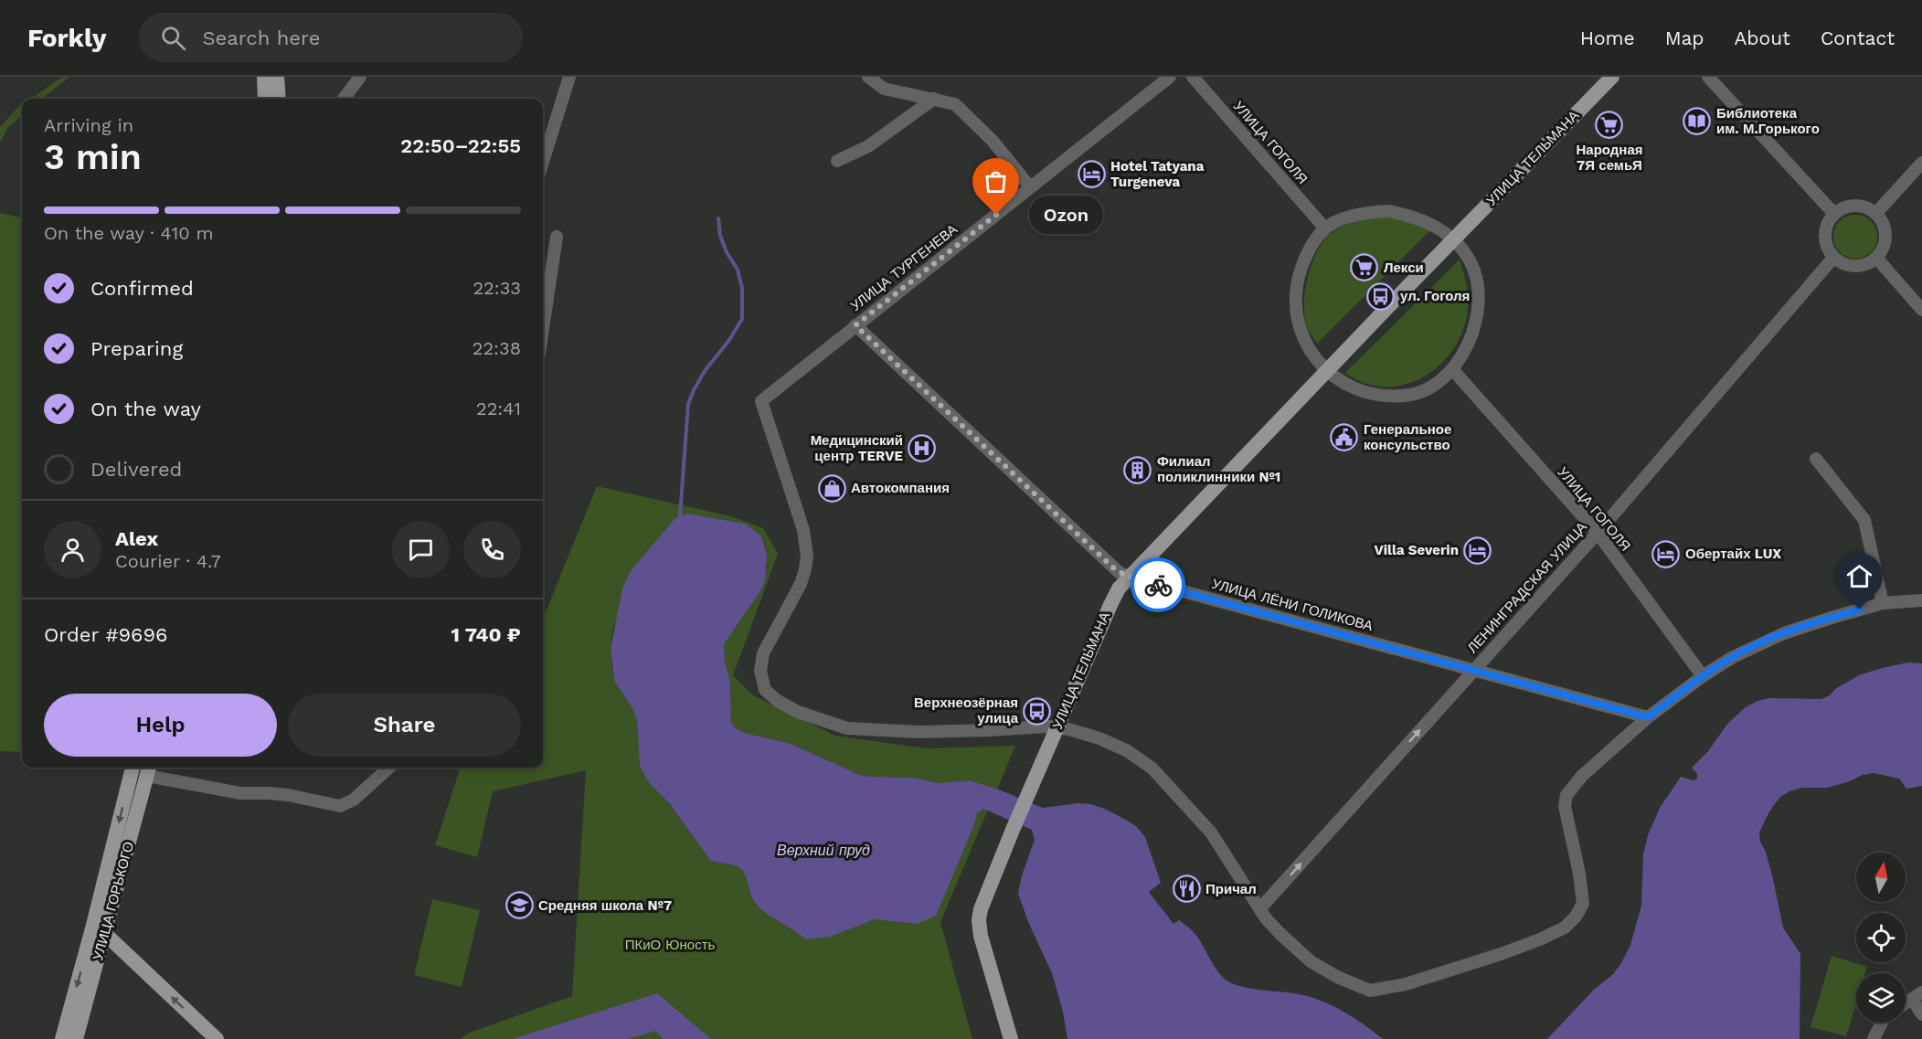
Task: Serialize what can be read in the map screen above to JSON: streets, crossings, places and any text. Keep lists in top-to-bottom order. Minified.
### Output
{"streets":{"main road":["УЛИЦА ТЕЛЬМАНА","УЛИЦА ГОРЬКОГО"],"street":["УЛИЦА ГОГОЛЯ","УЛИЦА ТУРГЕНЕВА","ЛЕНИНГРАДСКАЯ УЛИЦА","УЛИЦА ЛЁНИ ГОЛИКОВА"]},"crossings":[["УЛИЦА ГОГОЛЯ","ЛЕНИНГРАДСКАЯ УЛИЦА"],["УЛИЦА ТЕЛЬМАНА","УЛИЦА ТУРГЕНЕВА"],["УЛИЦА ТЕЛЬМАНА","УЛИЦА ЛЁНИ ГОЛИКОВА"],["УЛИЦА ТУРГЕНЕВА","УЛИЦА ЛЁНИ ГОЛИКОВА"],["ЛЕНИНГРАДСКАЯ УЛИЦА","УЛИЦА ЛЁНИ ГОЛИКОВА"]],"one_way":["ЛЕНИНГРАДСКАЯ УЛИЦА"],"water":["Верхний пруд"],"parks":["ПКиО Юность"],"places":{"library":["Библиотека им. М.Горького"],"supermarket":["Народная 7Я семьЯ","Лекси"],"hotel":["Hotel Tatyana Turgeneva","Villa Severin","Обертайх LUX"],"other":["Ozon"],"bus stop":["ул. Гоголя","Верхнеозёрная улица"],"public building":["Генеральное консульство"],"hospital":["Медицинский центр TERVE"],"building":["Филиал поликлинники №1"],"shop":["Автокомпания"],"restaurant":["Причал"],"school or university":["Средняя школа №7"]},"north":"top","page":{"header":"Forkly","search":"Search here","nav":["Home","Map","About","Contact"],"heading":["3 min","Arriving in","22:50–22:55"],"panel":["Alex","Courier · 4.7","Order #9696","1 740 ₽"],"bar":"On the way · 410 m","bubble":"Ozon","list":[["Confirmed","22:33"],["Preparing","22:38"],["On the way","22:41"],"Delivered"],"buttons":["Help","Share"]}}
